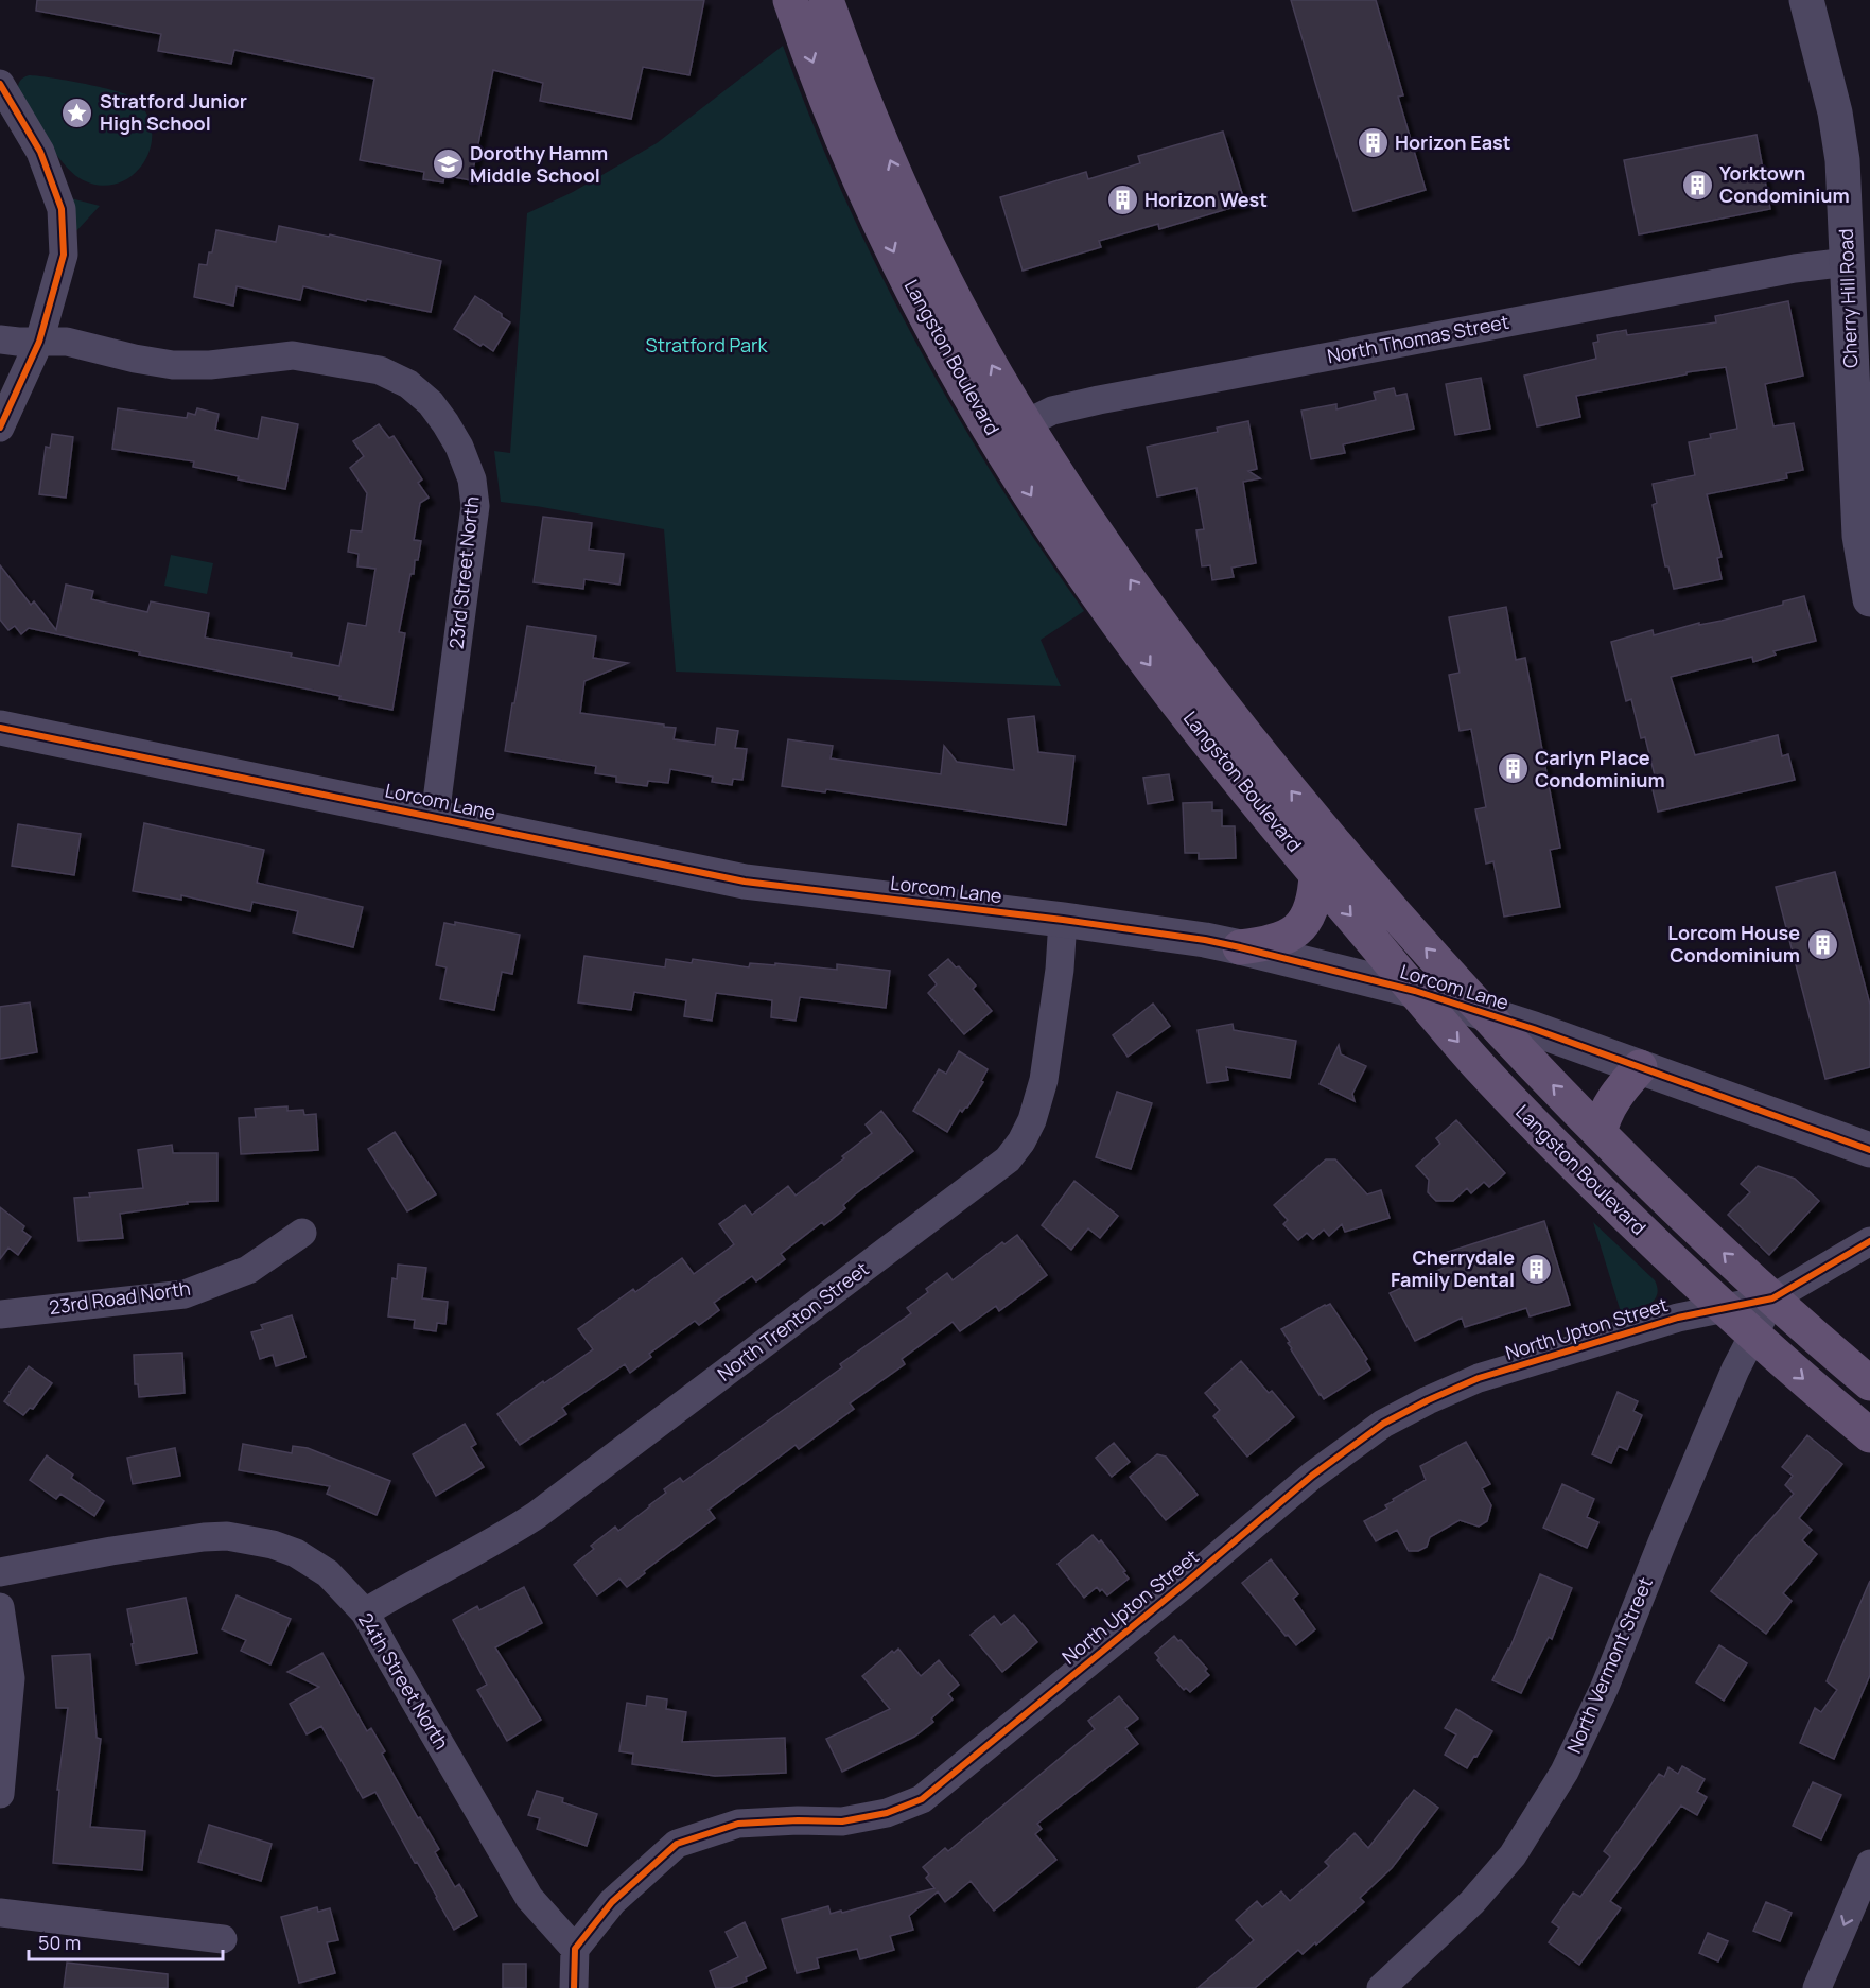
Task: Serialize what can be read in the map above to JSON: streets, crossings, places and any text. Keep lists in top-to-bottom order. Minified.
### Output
{"streets":{"main road":["Langston Boulevard"],"street":["Cherry Hill Road","North Thomas Street","23rd Street North","Lorcom Lane","23rd Road North","North Trenton Street","North Upton Street","North Vermont Street","24th Street North"]},"crossings":[["Cherry Hill Road","North Thomas Street"],["North Thomas Street","Langston Boulevard"],["Langston Boulevard","Lorcom Lane"],["Langston Boulevard","North Upton Street"],["Langston Boulevard","North Vermont Street"],["23rd Street North","Lorcom Lane"],["Lorcom Lane","North Trenton Street"],["North Trenton Street","24th Street North"],["North Upton Street","North Vermont Street"],["North Upton Street","24th Street North"]],"parks":["Stratford Park"],"places":{"place":["Stratford Junior High School"],"building":["Horizon East","Yorktown Condominium","Horizon West","Carlyn Place Condominium","Lorcom House Condominium","Cherrydale Family Dental"],"school or university":["Dorothy Hamm Middle School"]},"scale_bar":"50 m"}
